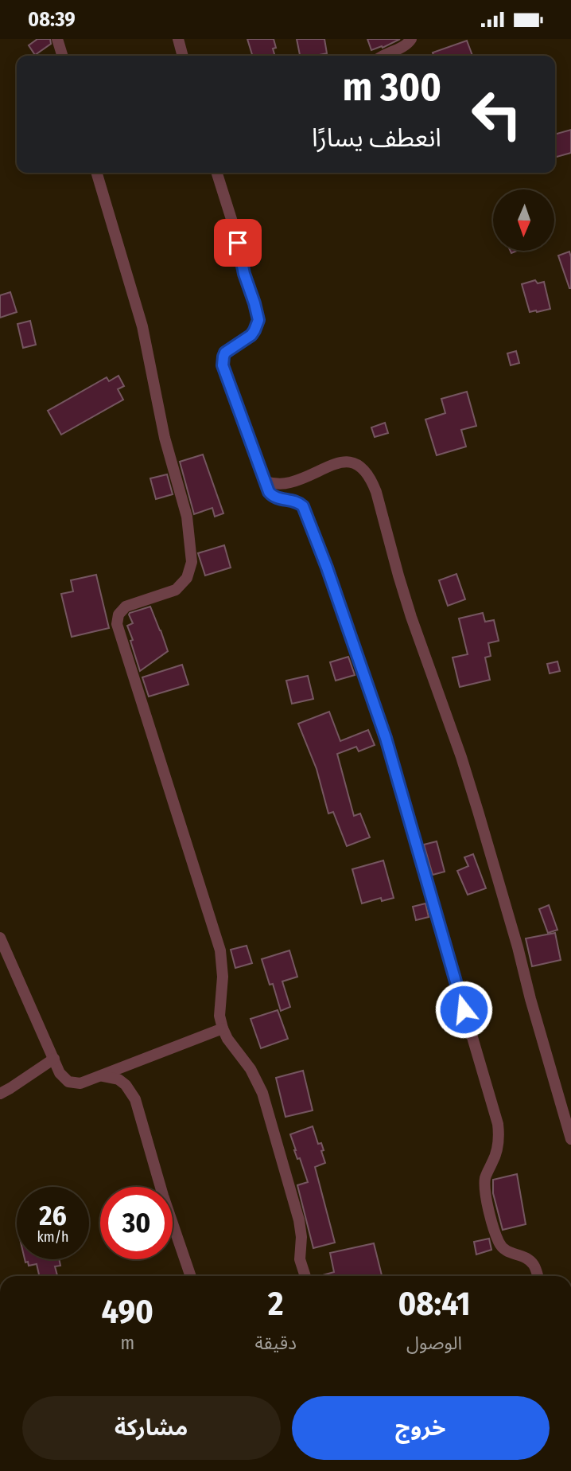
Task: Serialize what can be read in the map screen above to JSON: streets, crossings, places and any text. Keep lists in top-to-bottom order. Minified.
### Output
{"north":"bottom","page":{"status":"08:39","turn":["300 m","انعطف يسارًا"],"speed":"26 km/h","limit":"30","eta":["08:41","الوصول","2","دقيقة","490","m"],"buttons":["خروج","مشاركة"]}}
